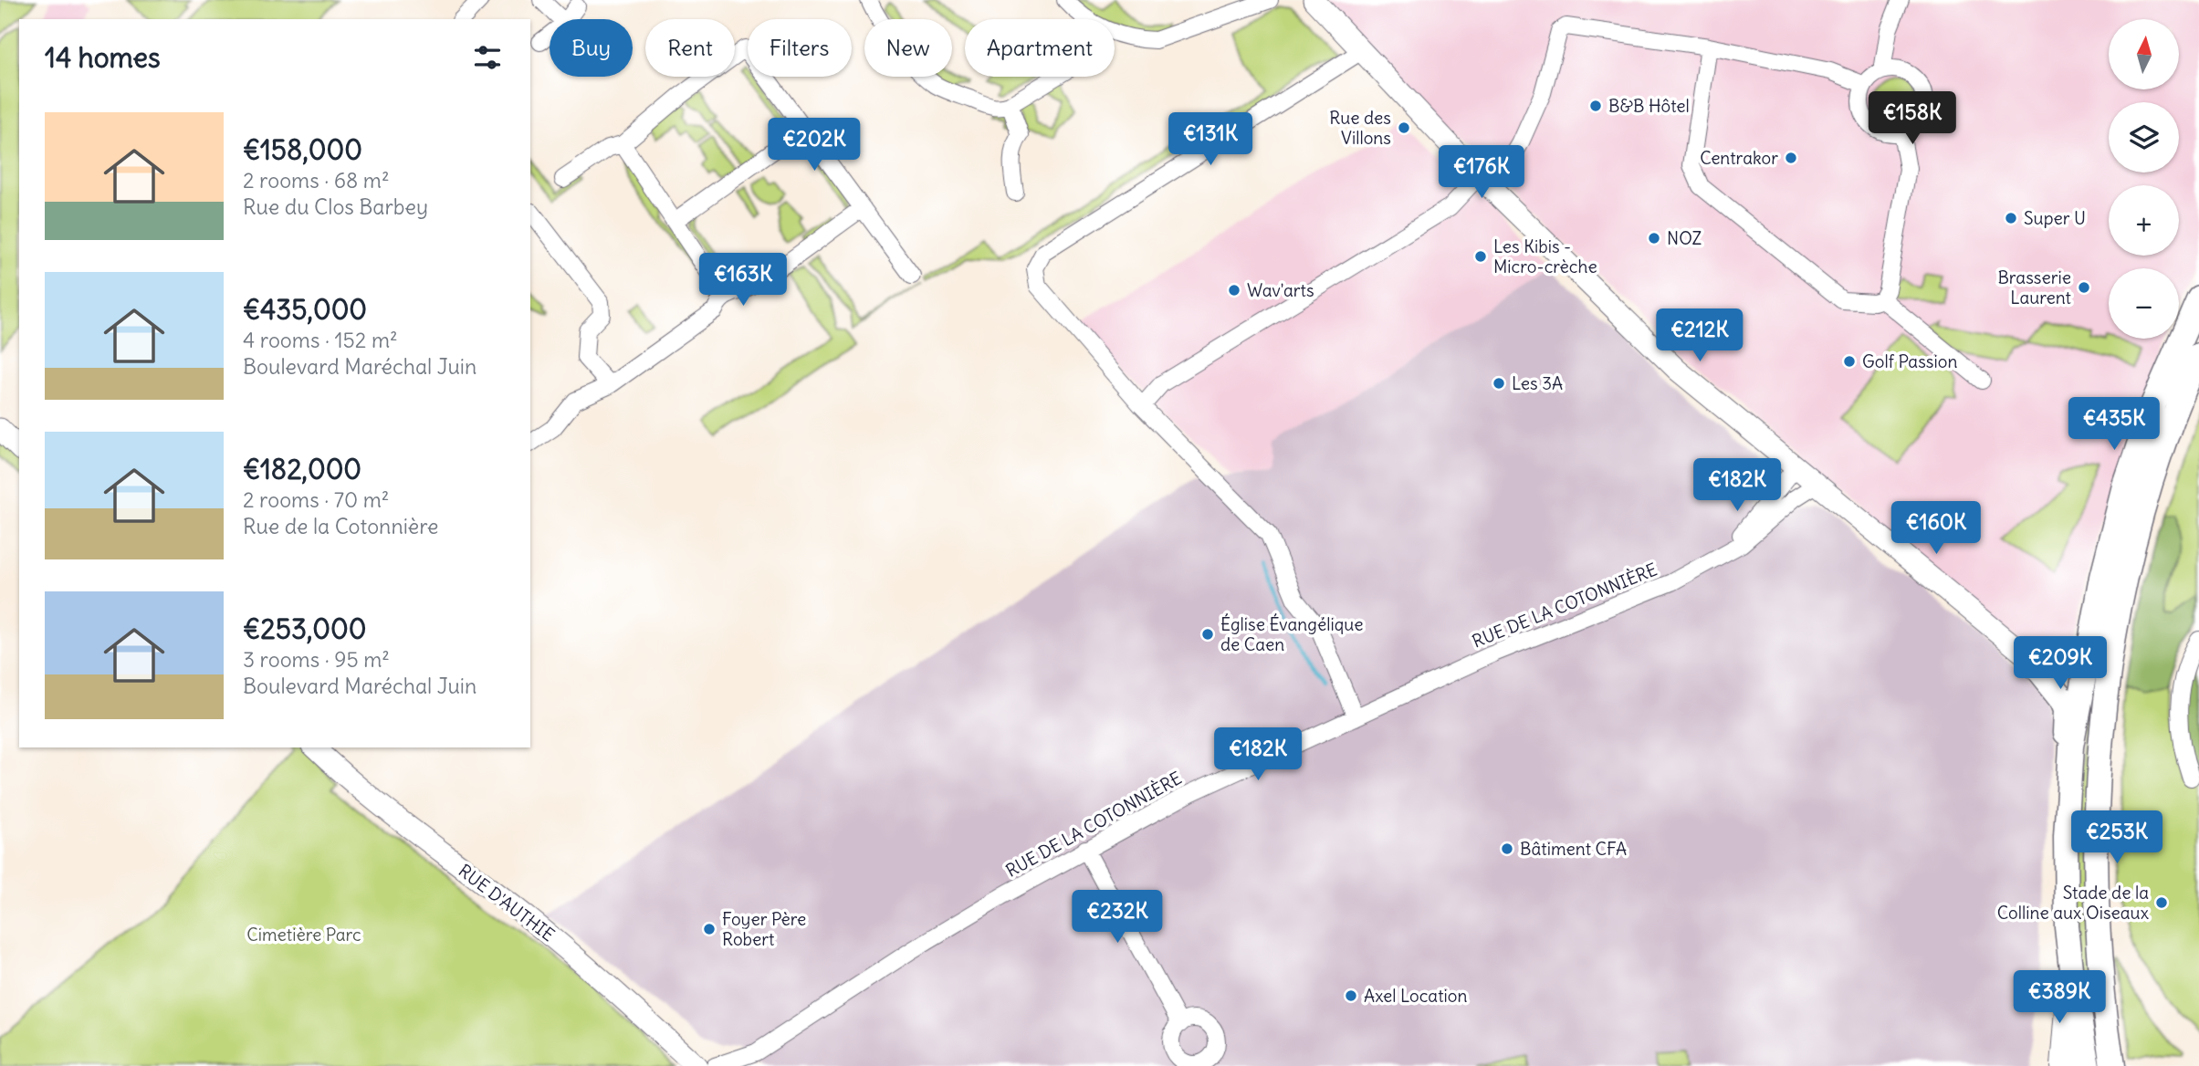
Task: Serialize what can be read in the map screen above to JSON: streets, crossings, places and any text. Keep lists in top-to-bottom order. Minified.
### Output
{"streets":{"street":["RUE DE LA COTONNIÈRE","RUE D'AUTHIE"]},"parks":["Cimetière Parc"],"places":["B&B Hôtel","Rue des Villons","Centrakor","Super U","NOZ","Les Kibis - Micro-crèche","Brasserie Laurent","Wav'arts","Golf Passion","Les 3A","Église Évangélique de Caen","Bâtiment CFA","Stade de la Colline aux Oiseaux","Foyer Père Robert","Axel Location"],"north":"top","page":{"map_buttons":["+","−"],"chip":["Buy","Rent","Filters","New","Apartment"],"heading":"14 homes","price":["€158K","€131K","€202K","€176K","€163K","€212K","€435K","€182K","€160K","€209K","€182K","€253K","€232K","€389K"],"list":[{"name":"€158,000","note":"2 rooms · 68 m² · Rue du Clos Barbey"},{"name":"€435,000","note":"4 rooms · 152 m² · Boulevard Maréchal Juin"},{"name":"€182,000","note":"2 rooms · 70 m² · Rue de la Cotonnière"},{"name":"€253,000","note":"3 rooms · 95 m² · Boulevard Maréchal Juin"}]}}
